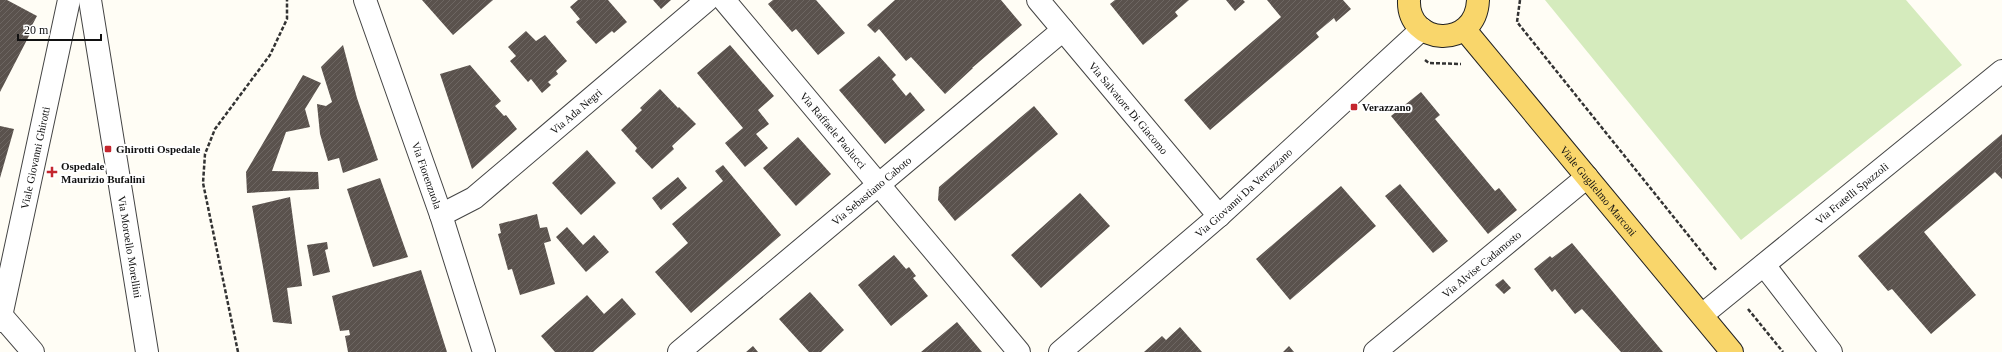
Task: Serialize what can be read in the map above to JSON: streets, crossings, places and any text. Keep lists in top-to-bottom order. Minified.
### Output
{"streets":{"main road":["Viale Guglielmo Marconi"],"street":["Via Salvatore Di Giacomo","Via Ada Negri","Via Raffaele Paolucci","Viale Giovanni Ghirotti","Via Fiorenzuola","Via Sebastiano Caboto","Via Giovanni Da Verrazzano","Via Fratelli Spazzoli","Via Moroello Morellini","Via Alvise Cadamosto"]},"crossings":[["Via Salvatore Di Giacomo","Via Sebastiano Caboto"],["Via Salvatore Di Giacomo","Via Giovanni Da Verrazzano"],["Via Ada Negri","Via Fiorenzuola"],["Via Raffaele Paolucci","Via Sebastiano Caboto"],["Viale Guglielmo Marconi","Via Fratelli Spazzoli"],["Viale Guglielmo Marconi","Via Alvise Cadamosto"]],"places":{"transit":["Verazzano","Ghirotti Ospedale"],"health":["Ospedale Maurizio Bufalini"]},"scale_bar":"20 m"}
